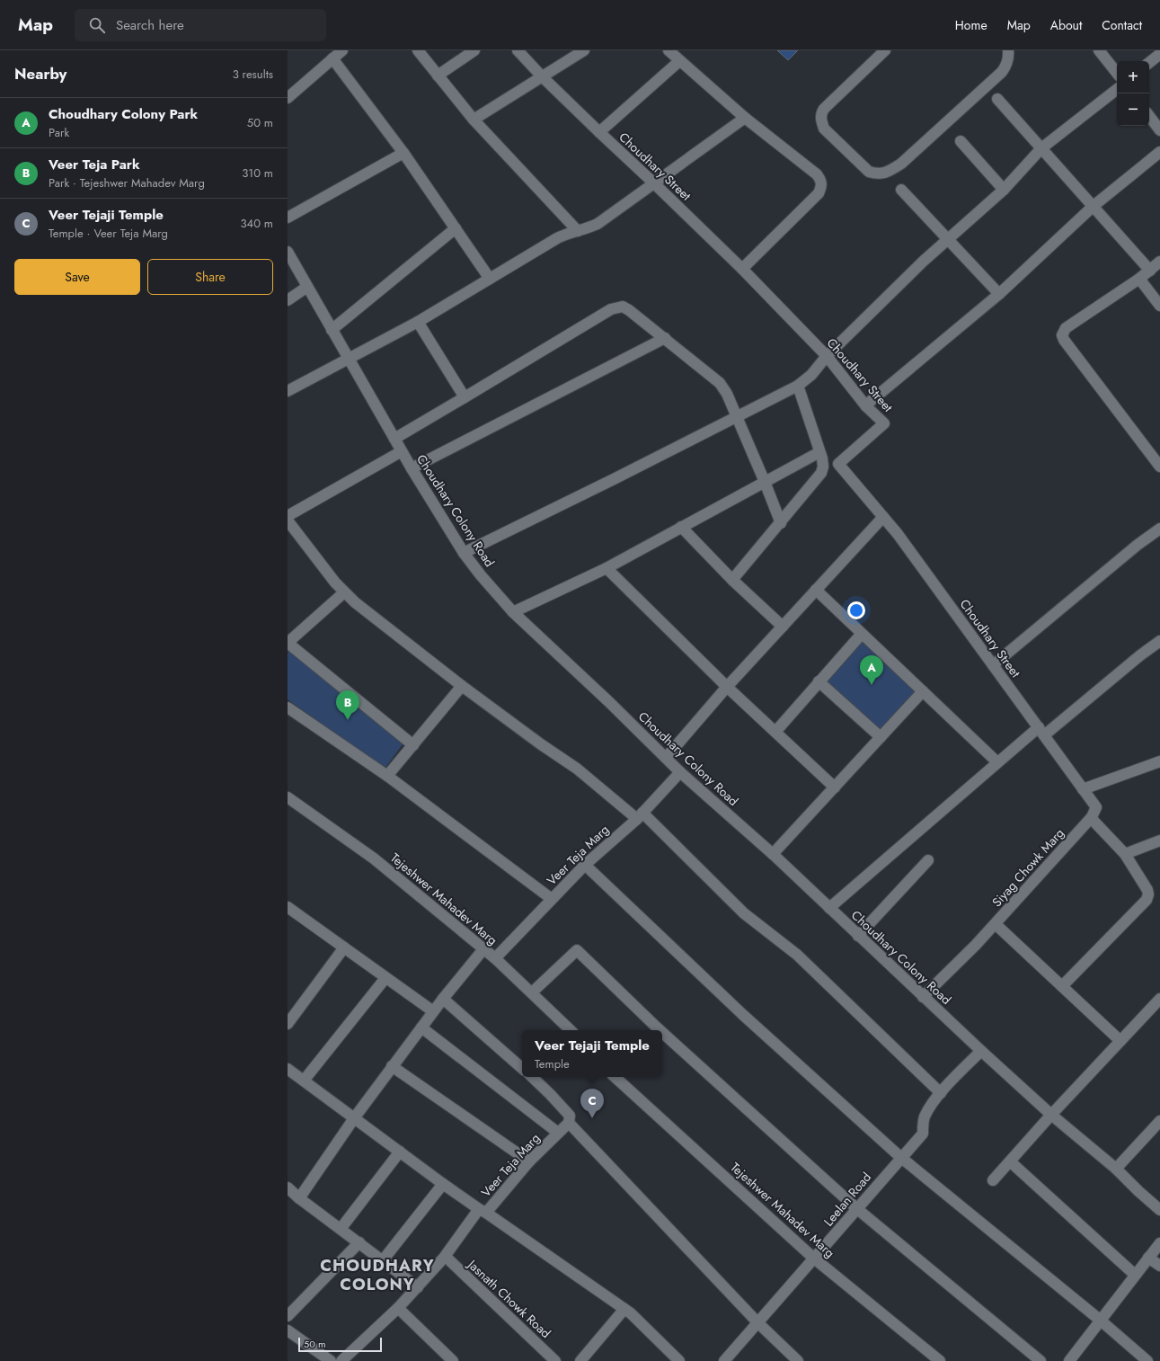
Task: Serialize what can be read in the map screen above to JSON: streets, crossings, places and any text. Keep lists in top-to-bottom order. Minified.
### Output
{"streets":{"street":["Choudhary Street","Choudhary Colony Road","Veer Teja Marg","Siyag Chowk Marg","Tejeshwer Mahadev Marg","Leelan Road","Jasnath Chowk Road"]},"crossings":[["Choudhary Street","Siyag Chowk Marg"],["Choudhary Colony Road","Veer Teja Marg"],["Choudhary Colony Road","Siyag Chowk Marg"],["Choudhary Colony Road","Leelan Road"],["Veer Teja Marg","Tejeshwer Mahadev Marg"],["Veer Teja Marg","Jasnath Chowk Road"],["Tejeshwer Mahadev Marg","Leelan Road"]],"districts":["CHOUDHARY COLONY"],"scale_bar":"50 m","page":{"header":"Map","search":"Search here","nav":["Home","Map","About","Contact"],"heading":["Nearby","3 results"],"map_buttons":["+","−"],"list":[{"mark":"A","name":"Choudhary Colony Park","note":"Park","value":"50 m"},{"mark":"B","name":"Veer Teja Park","note":"Park · Tejeshwer Mahadev Marg","value":"310 m"},{"mark":"C","name":"Veer Tejaji Temple","note":"Temple · Veer Teja Marg","value":"340 m"}],"buttons":["Save","Share"],"pins":["A","B","C"],"popup":["Veer Tejaji Temple","Temple"],"scale":"50 m"}}
